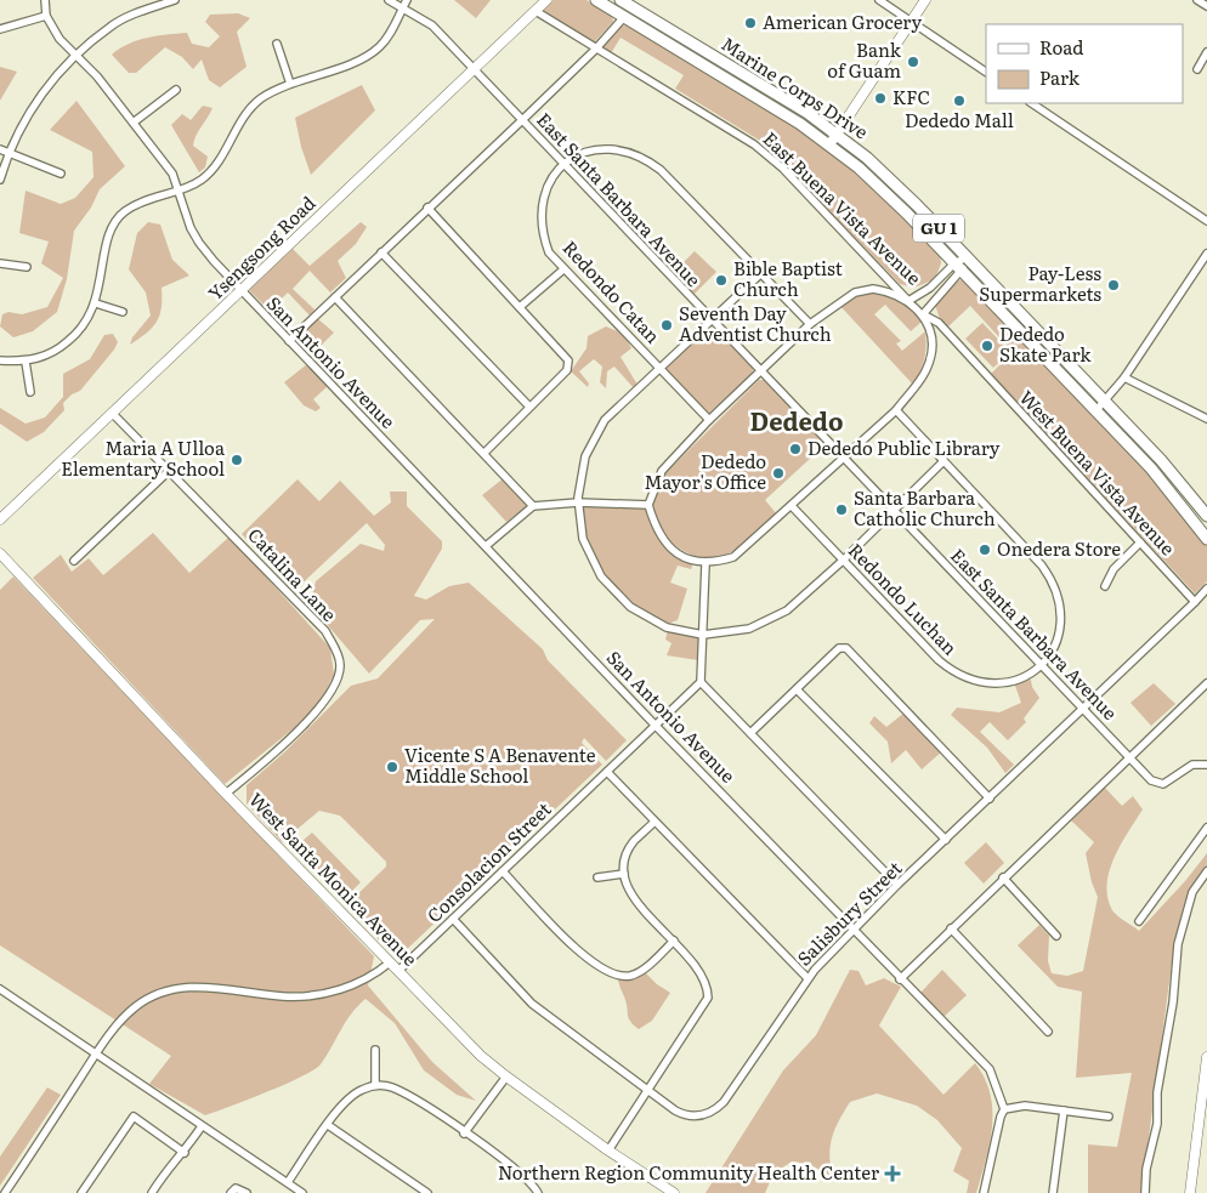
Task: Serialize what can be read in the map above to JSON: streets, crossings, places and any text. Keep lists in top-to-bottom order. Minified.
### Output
{"streets":{"main road":["Marine Corps Drive","GU 1","Ysengsong Road","West Santa Monica Avenue"],"street":["East Santa Barbara Avenue","East Buena Vista Avenue","Redondo Catan","San Antonio Avenue","West Buena Vista Avenue","Catalina Lane","Redondo Luchan","Consolacion Street","Salisbury Street"]},"crossings":[["East Santa Barbara Avenue","Ysengsong Road"],["East Santa Barbara Avenue","Redondo Catan"],["East Santa Barbara Avenue","Redondo Luchan"],["East Santa Barbara Avenue","Salisbury Street"],["East Buena Vista Avenue","GU 1"],["East Buena Vista Avenue","Ysengsong Road"],["East Buena Vista Avenue","West Buena Vista Avenue"],["Ysengsong Road","San Antonio Avenue"],["Ysengsong Road","Catalina Lane"],["San Antonio Avenue","Consolacion Street"],["San Antonio Avenue","Salisbury Street"],["West Buena Vista Avenue","Salisbury Street"],["Catalina Lane","West Santa Monica Avenue"],["Consolacion Street","West Santa Monica Avenue"],["Consolacion Street","Salisbury Street"]],"districts":["Dededo"],"places":{"other":["American Grocery","Bank of Guam","KFC","Dededo Mall","Bible Baptist Church","Pay-Less Supermarkets","Seventh Day Adventist Church","Dededo Skate Park","Dededo Public Library","Maria A Ulloa Elementary School","Dededo Mayor's Office","Santa Barbara Catholic Church","Onedera Store","Vicente S A Benavente Middle School"],"health":["Northern Region Community Health Center"]},"legend":["Road","Park"]}
